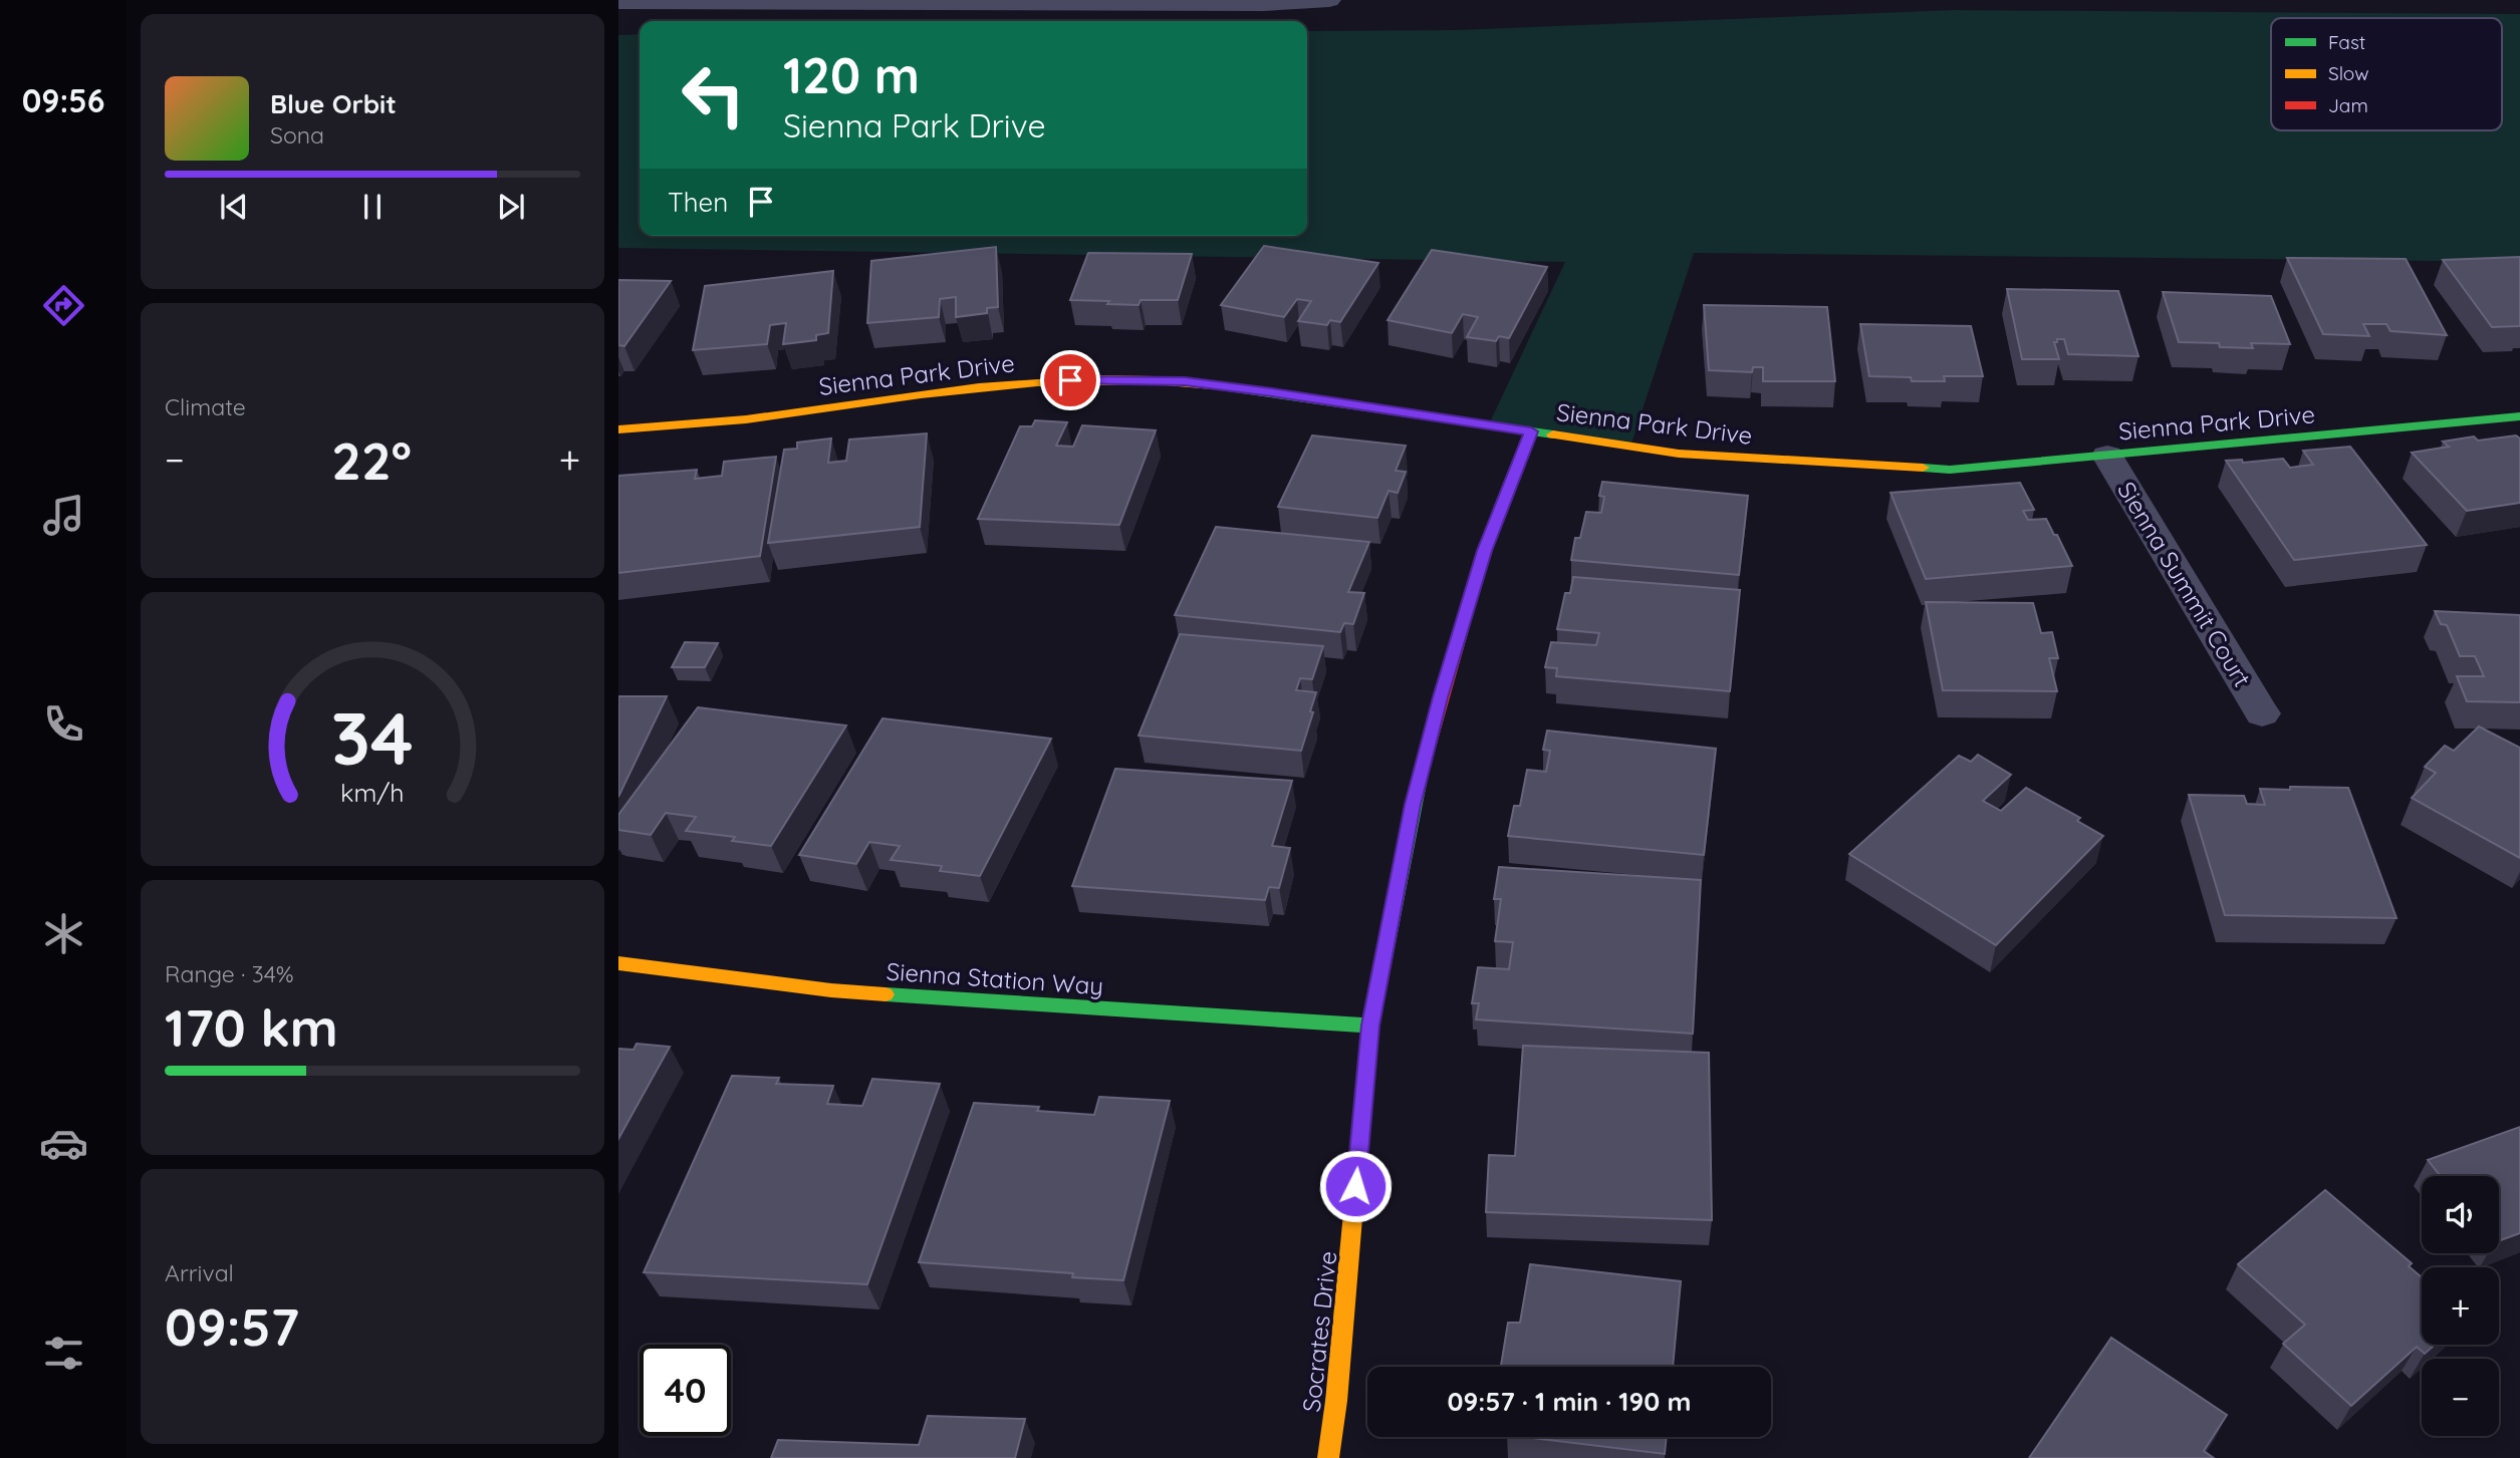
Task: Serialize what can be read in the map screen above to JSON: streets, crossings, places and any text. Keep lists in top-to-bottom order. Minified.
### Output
{"streets":{"street":["Sienna Park Drive","Sienna Summit Court","Sienna Station Way","Socrates Drive"]},"crossings":[["Sienna Park Drive","Sienna Summit Court"],["Sienna Park Drive","Socrates Drive"],["Sienna Station Way","Socrates Drive"]],"legend":["Fast","Slow","Jam"],"page":{"tabs":"09:56","turn":["120 m","Sienna Park Drive"],"song":["Blue Orbit","Sona"],"then":"Then","tile":["Climate",["Range · 34%","170 km"],["Arrival","09:57"]],"heat":["−","22°","+"],"map_buttons":["+","−"],"limit":"40","trip":"09:57 · 1 min · 190 m","gauge":["34","km/h"]}}
